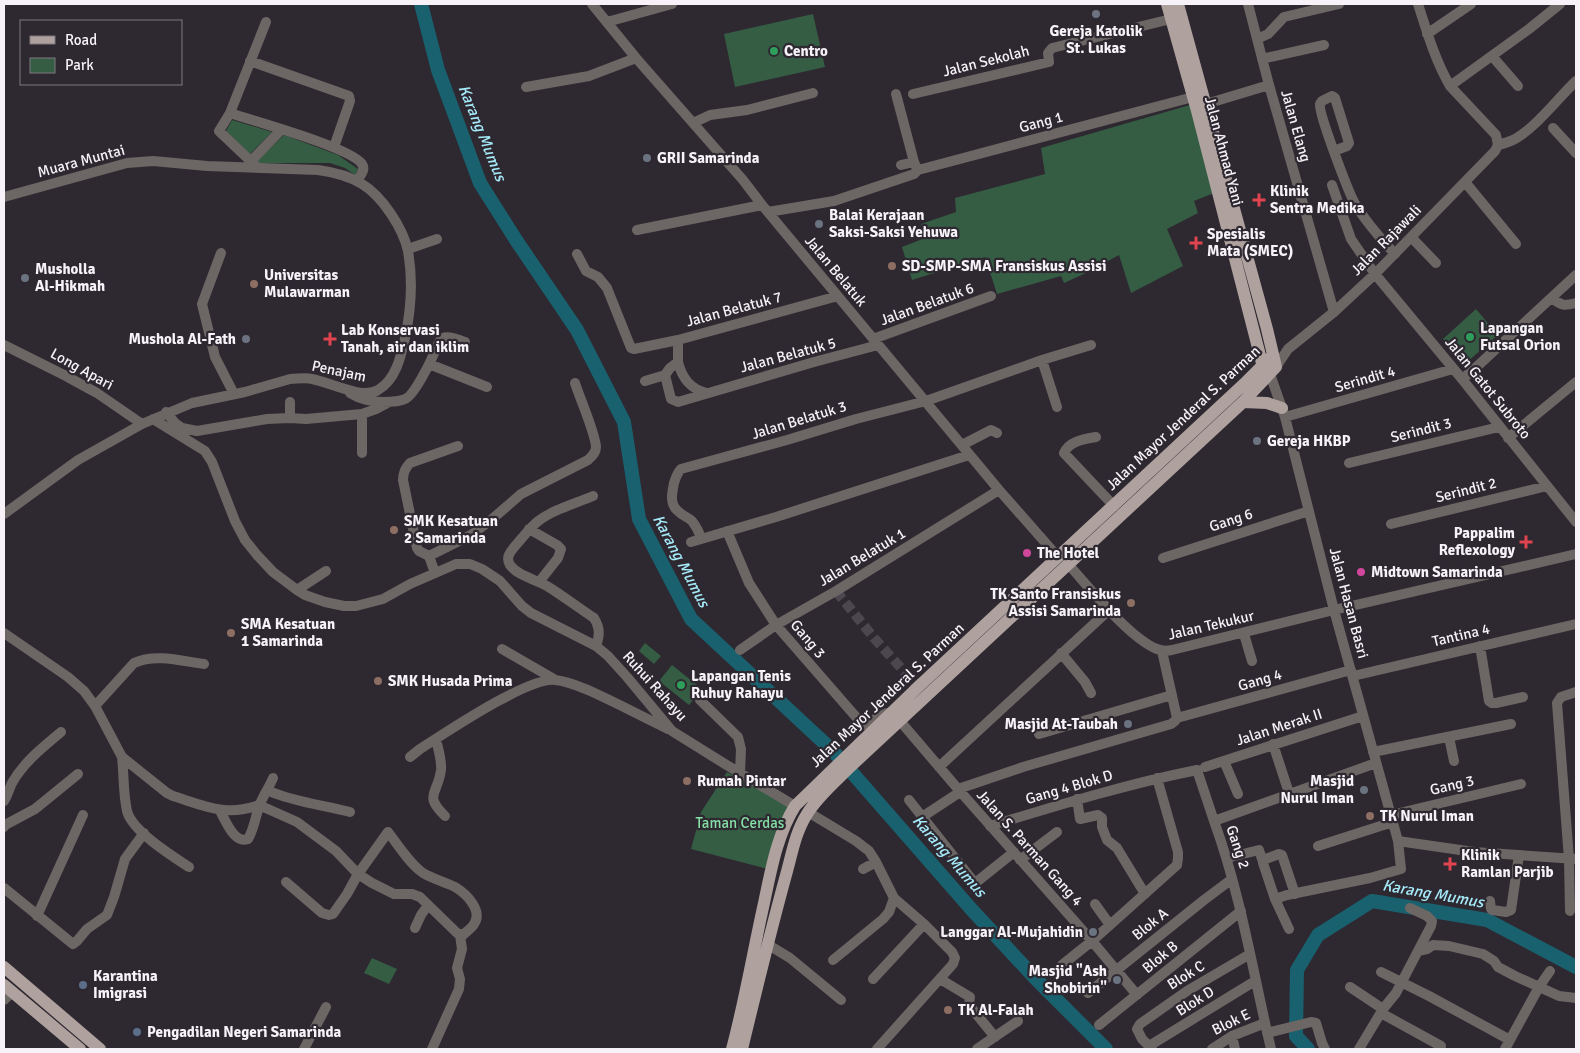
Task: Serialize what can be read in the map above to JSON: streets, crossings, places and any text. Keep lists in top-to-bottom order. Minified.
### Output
{"streets":{"main road":["Jalan Ahmad Yani","Jalan Mayor Jenderal S. Parman"],"street":["Jalan Sekolah","Gang 1","Jalan Elang","Muara Muntai","Jalan Rajawali","Jalan Belatuk","Jalan Belatuk 6","Jalan Belatuk 7","Jalan Belatuk 5","Long Apari","Penajam","Serindit 4","Jalan Gatot Subroto","Jalan Belatuk 3","Serindit 3","Serindit 2","Gang 6","Jalan Belatuk 1","Jalan Hasan Basri","Jalan Tekukur","Tantina 4","Gang 3","Gang 4","Ruhui Rahayu","Jalan Merak II","Gang 4 Blok D","Gang 2","Jalan S. Parman Gang 4","Blok A","Blok B","Blok C","Blok D","Blok E"]},"crossings":[["Jalan Sekolah","Jalan Ahmad Yani"],["Gang 1","Jalan Ahmad Yani"],["Jalan Elang","Jalan Rajawali"],["Jalan Ahmad Yani","Jalan Mayor Jenderal S. Parman"],["Jalan Ahmad Yani","Jalan Hasan Basri"],["Muara Muntai","Penajam"],["Jalan Rajawali","Jalan Gatot Subroto"],["Jalan Rajawali","Jalan Mayor Jenderal S. Parman"],["Jalan Belatuk","Jalan Belatuk 6"],["Jalan Belatuk","Jalan Belatuk 7"],["Jalan Belatuk","Jalan Belatuk 5"],["Jalan Belatuk","Jalan Mayor Jenderal S. Parman"],["Jalan Belatuk","Jalan Belatuk 3"],["Jalan Belatuk","Jalan Belatuk 1"],["Jalan Belatuk","Jalan Tekukur"],["Jalan Belatuk 6","Jalan Belatuk 5"],["Long Apari","Penajam"],["Penajam","Ruhui Rahayu"],["Serindit 4","Jalan Gatot Subroto"],["Serindit 4","Jalan Hasan Basri"],["Jalan Gatot Subroto","Serindit 3"],["Jalan Gatot Subroto","Serindit 2"],["Jalan Mayor Jenderal S. Parman","Jalan Hasan Basri"],["Jalan Mayor Jenderal S. Parman","Jalan Tekukur"],["Jalan Mayor Jenderal S. Parman","Gang 3"],["Jalan Mayor Jenderal S. Parman","Ruhui Rahayu"],["Jalan Mayor Jenderal S. Parman","Jalan S. Parman Gang 4"],["Gang 6","Jalan Hasan Basri"],["Jalan Belatuk 1","Gang 3"],["Jalan Hasan Basri","Jalan Tekukur"],["Jalan Hasan Basri","Tantina 4"],["Jalan Hasan Basri","Gang 3"],["Jalan Hasan Basri","Gang 4"],["Jalan Hasan Basri","Jalan Merak II"],["Jalan Hasan Basri","Gang 2"],["Tantina 4","Gang 4"],["Gang 4","Jalan S. Parman Gang 4"],["Gang 4 Blok D","Gang 2"],["Gang 4 Blok D","Jalan S. Parman Gang 4"],["Gang 2","Blok A"],["Gang 2","Blok B"],["Gang 2","Blok C"],["Gang 2","Blok D"],["Gang 2","Blok E"],["Jalan S. Parman Gang 4","Blok A"],["Jalan S. Parman Gang 4","Blok B"],["Blok C","Blok D"]],"water":["Karang Mumus"],"parks":["Taman Cerdas"],"places":{"other":["Gereja Katolik St. Lukas","Centro","GRII Samarinda","Balai Kerajaan Saksi-Saksi Yehuwa","SD-SMP-SMA Fransiskus Assisi","Musholla Al-Hikmah","Universitas Mulawarman","Lapangan Futsal Orion","Mushola Al-Fath","Gereja HKBP","SMK Kesatuan 2 Samarinda","The Hotel","Midtown Samarinda","TK Santo Fransiskus Assisi Samarinda","SMA Kesatuan 1 Samarinda","SMK Husada Prima","Lapangan Tenis Ruhuy Rahayu","Masjid At-Taubah","Rumah Pintar","Masjid Nurul Iman","TK Nurul Iman","Langgar Al-Mujahidin","Masjid \"Ash Shobirin\"","Karantina Imigrasi","TK Al-Falah","Pengadilan Negeri Samarinda"],"health":["Klinik Sentra Medika","Spesialis Mata (SMEC)","Lab Konservasi Tanah, air dan iklim","Pappalim Reflexology","Klinik Ramlan Parjib"]},"legend":["Road","Park"]}
